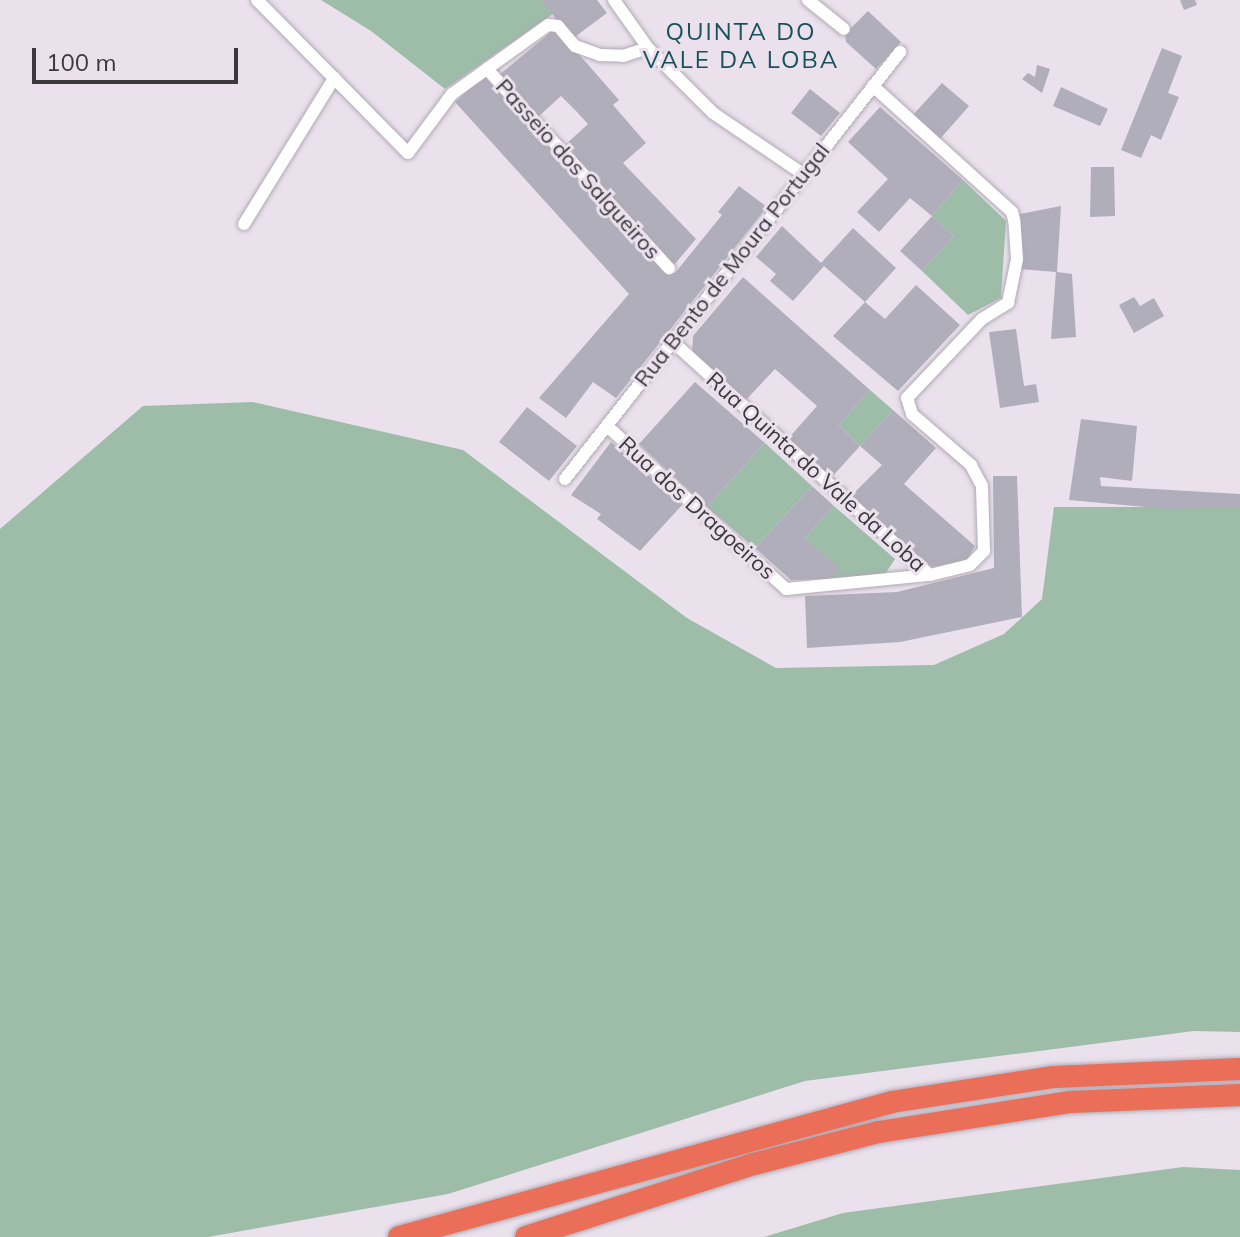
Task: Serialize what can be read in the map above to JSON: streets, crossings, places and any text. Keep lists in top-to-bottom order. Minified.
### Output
{"streets":{"street":["Passeio dos Salgueiros","Rua Bento de Moura Portugal","Rua Quinta do Vale da Loba","Rua dos Dragoeiros"]},"crossings":[["Rua Bento de Moura Portugal","Rua Quinta do Vale da Loba"],["Rua Bento de Moura Portugal","Rua dos Dragoeiros"],["Rua Quinta do Vale da Loba","Rua dos Dragoeiros"]],"districts":["QUINTA DO VALE DA LOBA"],"scale_bar":"100 m"}
